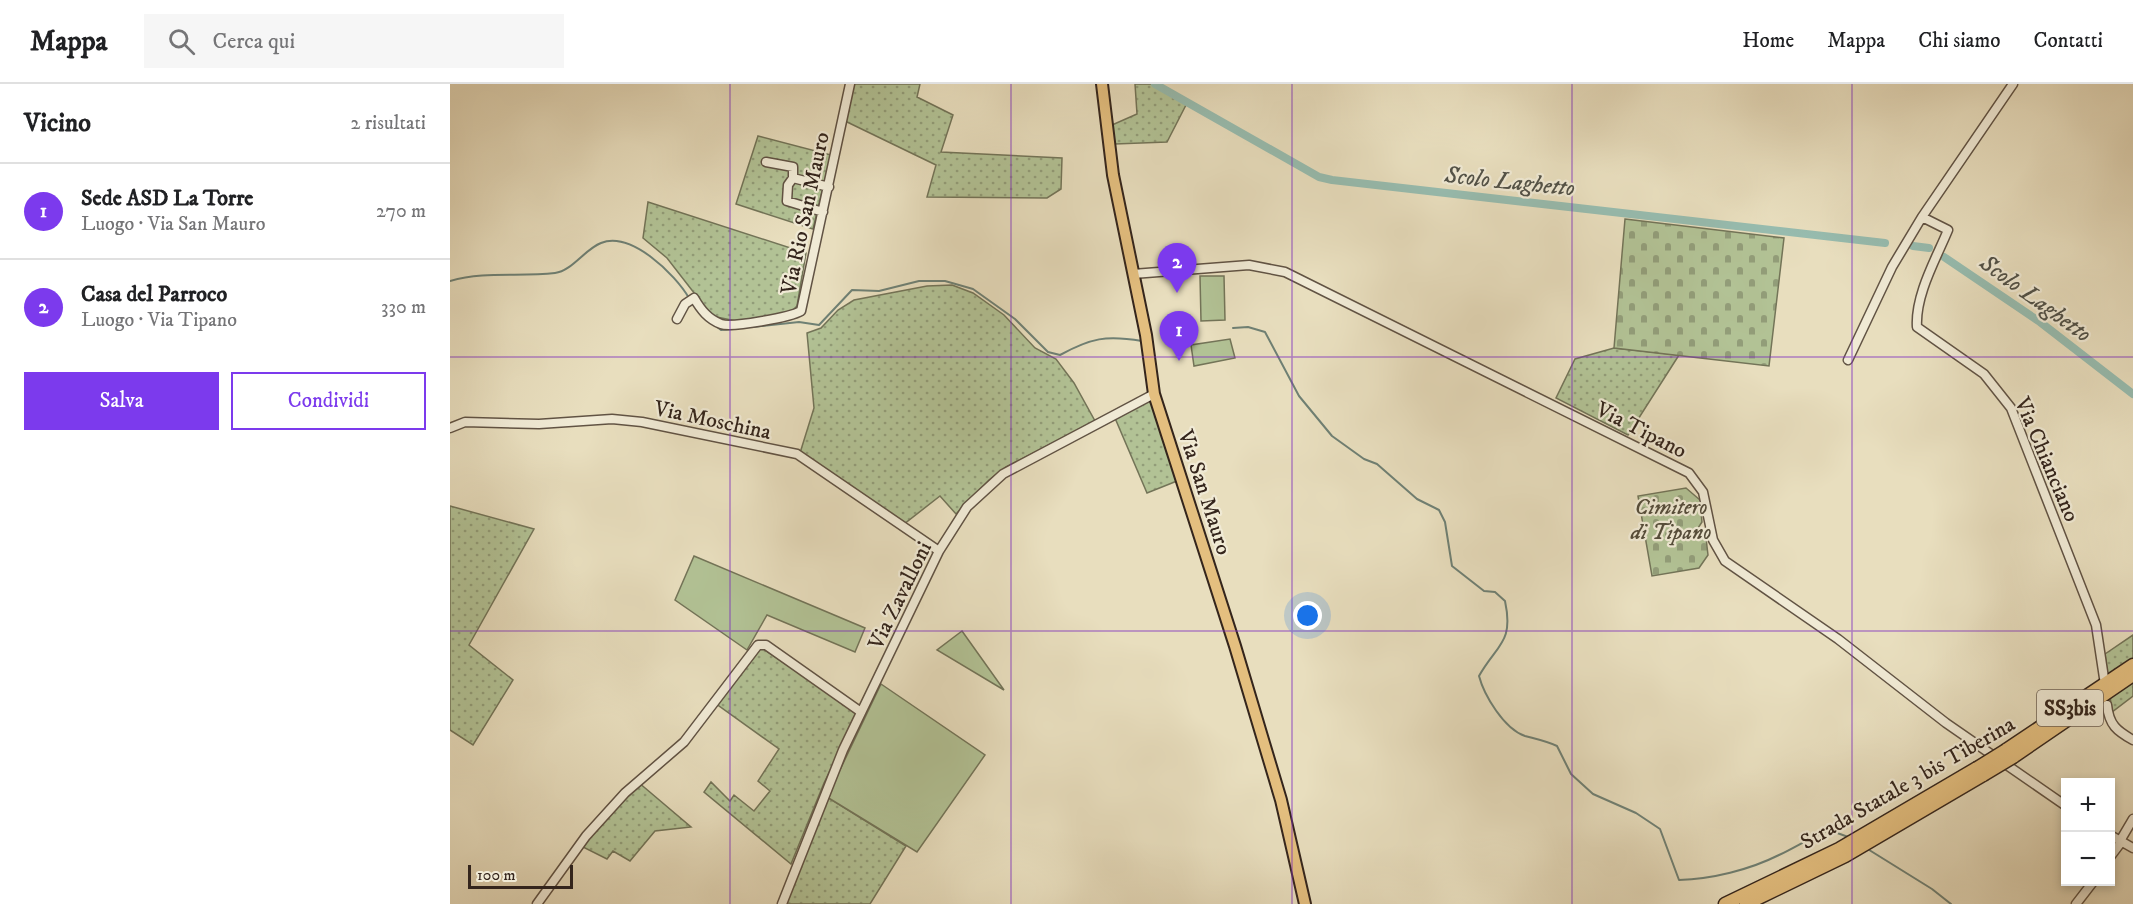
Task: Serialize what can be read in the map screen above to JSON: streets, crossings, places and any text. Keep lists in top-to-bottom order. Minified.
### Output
{"streets":{"highway":["SS3bis","Strada Statale 3 bis Tiberina"],"main road":["Via San Mauro"],"street":["Via Rio San Mauro","Via Moschina","Via Tipano","Via Chianciano","Via Zavalloni"]},"crossings":[["Via Moschina","Via Zavalloni"],["Via Tipano","Via San Mauro"],["Via San Mauro","Via Zavalloni"]],"water":["Scolo Laghetto"],"parks":["Cimitero di Tipano"],"scale_bar":"100 m","page":{"header":"Mappa","search":"Cerca qui","nav":["Home","Mappa","Chi siamo","Contatti"],"heading":["Vicino","2 risultati"],"list":[{"mark":"1","name":"Sede ASD La Torre","note":"Luogo · Via San Mauro","value":"270 m"},{"mark":"2","name":"Casa del Parroco","note":"Luogo · Via Tipano","value":"330 m"}],"pins":["2","1"],"buttons":["Salva","Condividi"],"map_buttons":["+","−"],"scale":"100 m"}}
